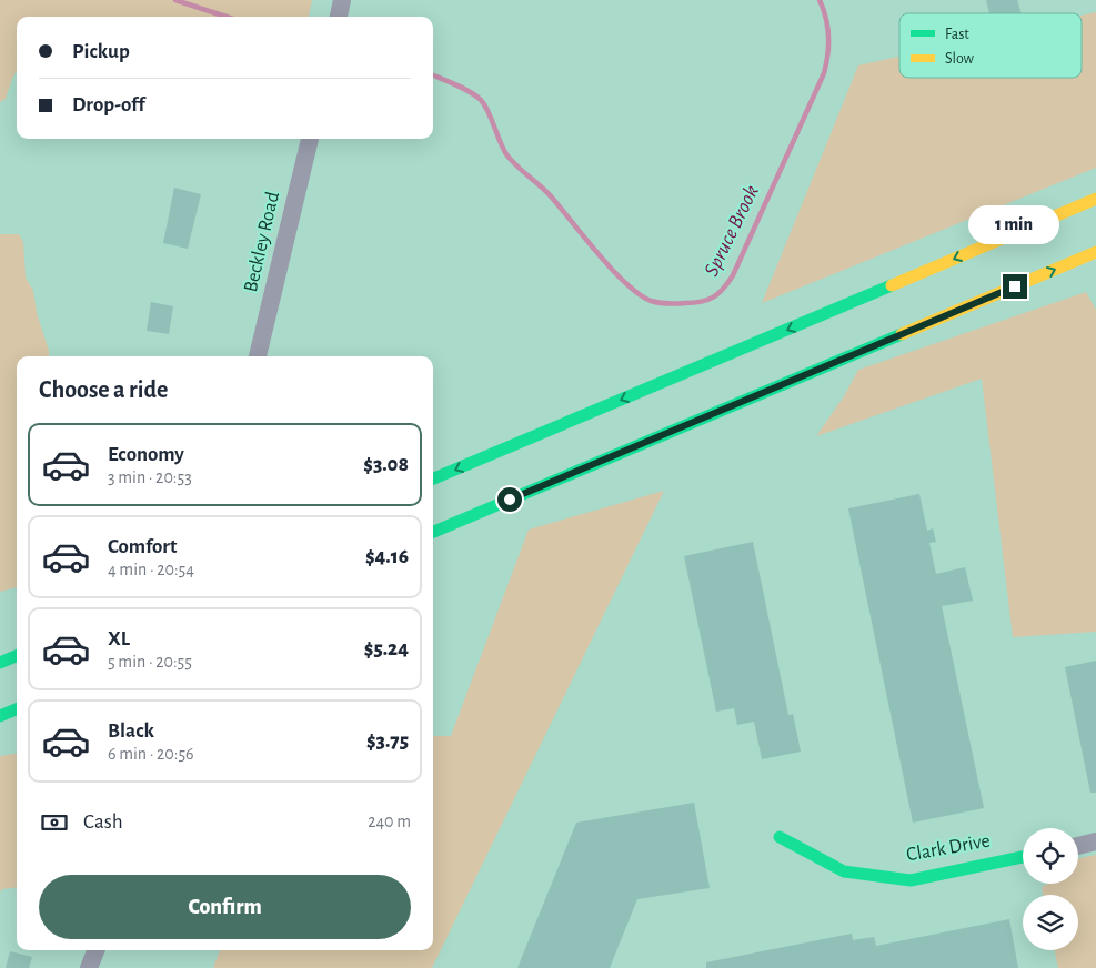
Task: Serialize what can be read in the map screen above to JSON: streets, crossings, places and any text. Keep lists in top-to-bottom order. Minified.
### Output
{"streets":{"main road":["Clark Drive"],"street":["Beckley Road"]},"water":["Spruce Brook"],"legend":["Fast","Slow"],"page":{"banner":["Pickup","Drop-off"],"bubble":"1 min","heading":"Choose a ride","list":[{"name":"Economy","note":"3 min · 20:53","value":"$3.08"},{"name":"Comfort","note":"4 min · 20:54","value":"$4.16"},{"name":"XL","note":"5 min · 20:55","value":"$5.24"},{"name":"Black","note":"6 min · 20:56","value":"$3.75"}],"pay":["Cash","240 m"],"buttons":"Confirm"}}
